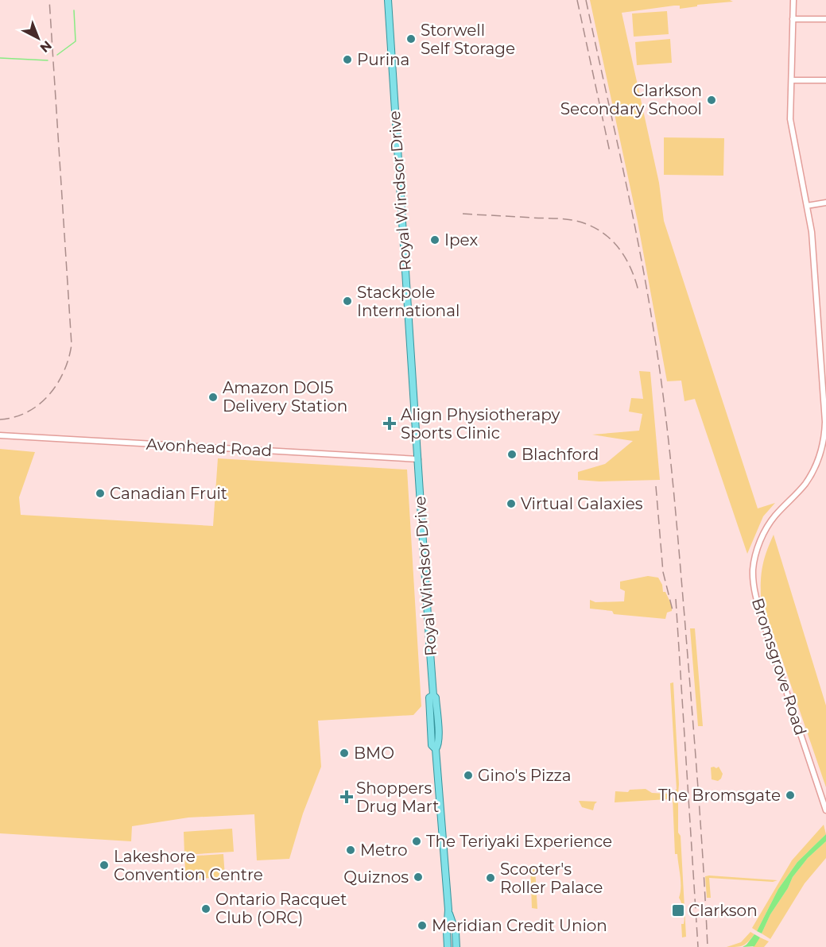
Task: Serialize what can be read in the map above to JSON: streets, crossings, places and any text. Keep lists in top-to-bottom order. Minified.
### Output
{"streets":{"main road":["Royal Windsor Drive"],"street":["Avonhead Road","Bromsgrove Road"]},"crossings":[["Royal Windsor Drive","Avonhead Road"]],"places":{"other":["Storwell Self Storage","Purina","Clarkson Secondary School","Ipex","Stackpole International","Amazon DOI5 Delivery Station","Blachford","Canadian Fruit","Virtual Galaxies","BMO","Gino's Pizza","The Bromsgate","The Teriyaki Experience","Metro","Lakeshore Convention Centre","Quiznos","Scooter's Roller Palace","Ontario Racquet Club (ORC)","Meridian Credit Union"],"health":["Align Physiotherapy Sports Clinic","Shoppers Drug Mart"],"transit":["Clarkson"]},"north":"bottom right"}
